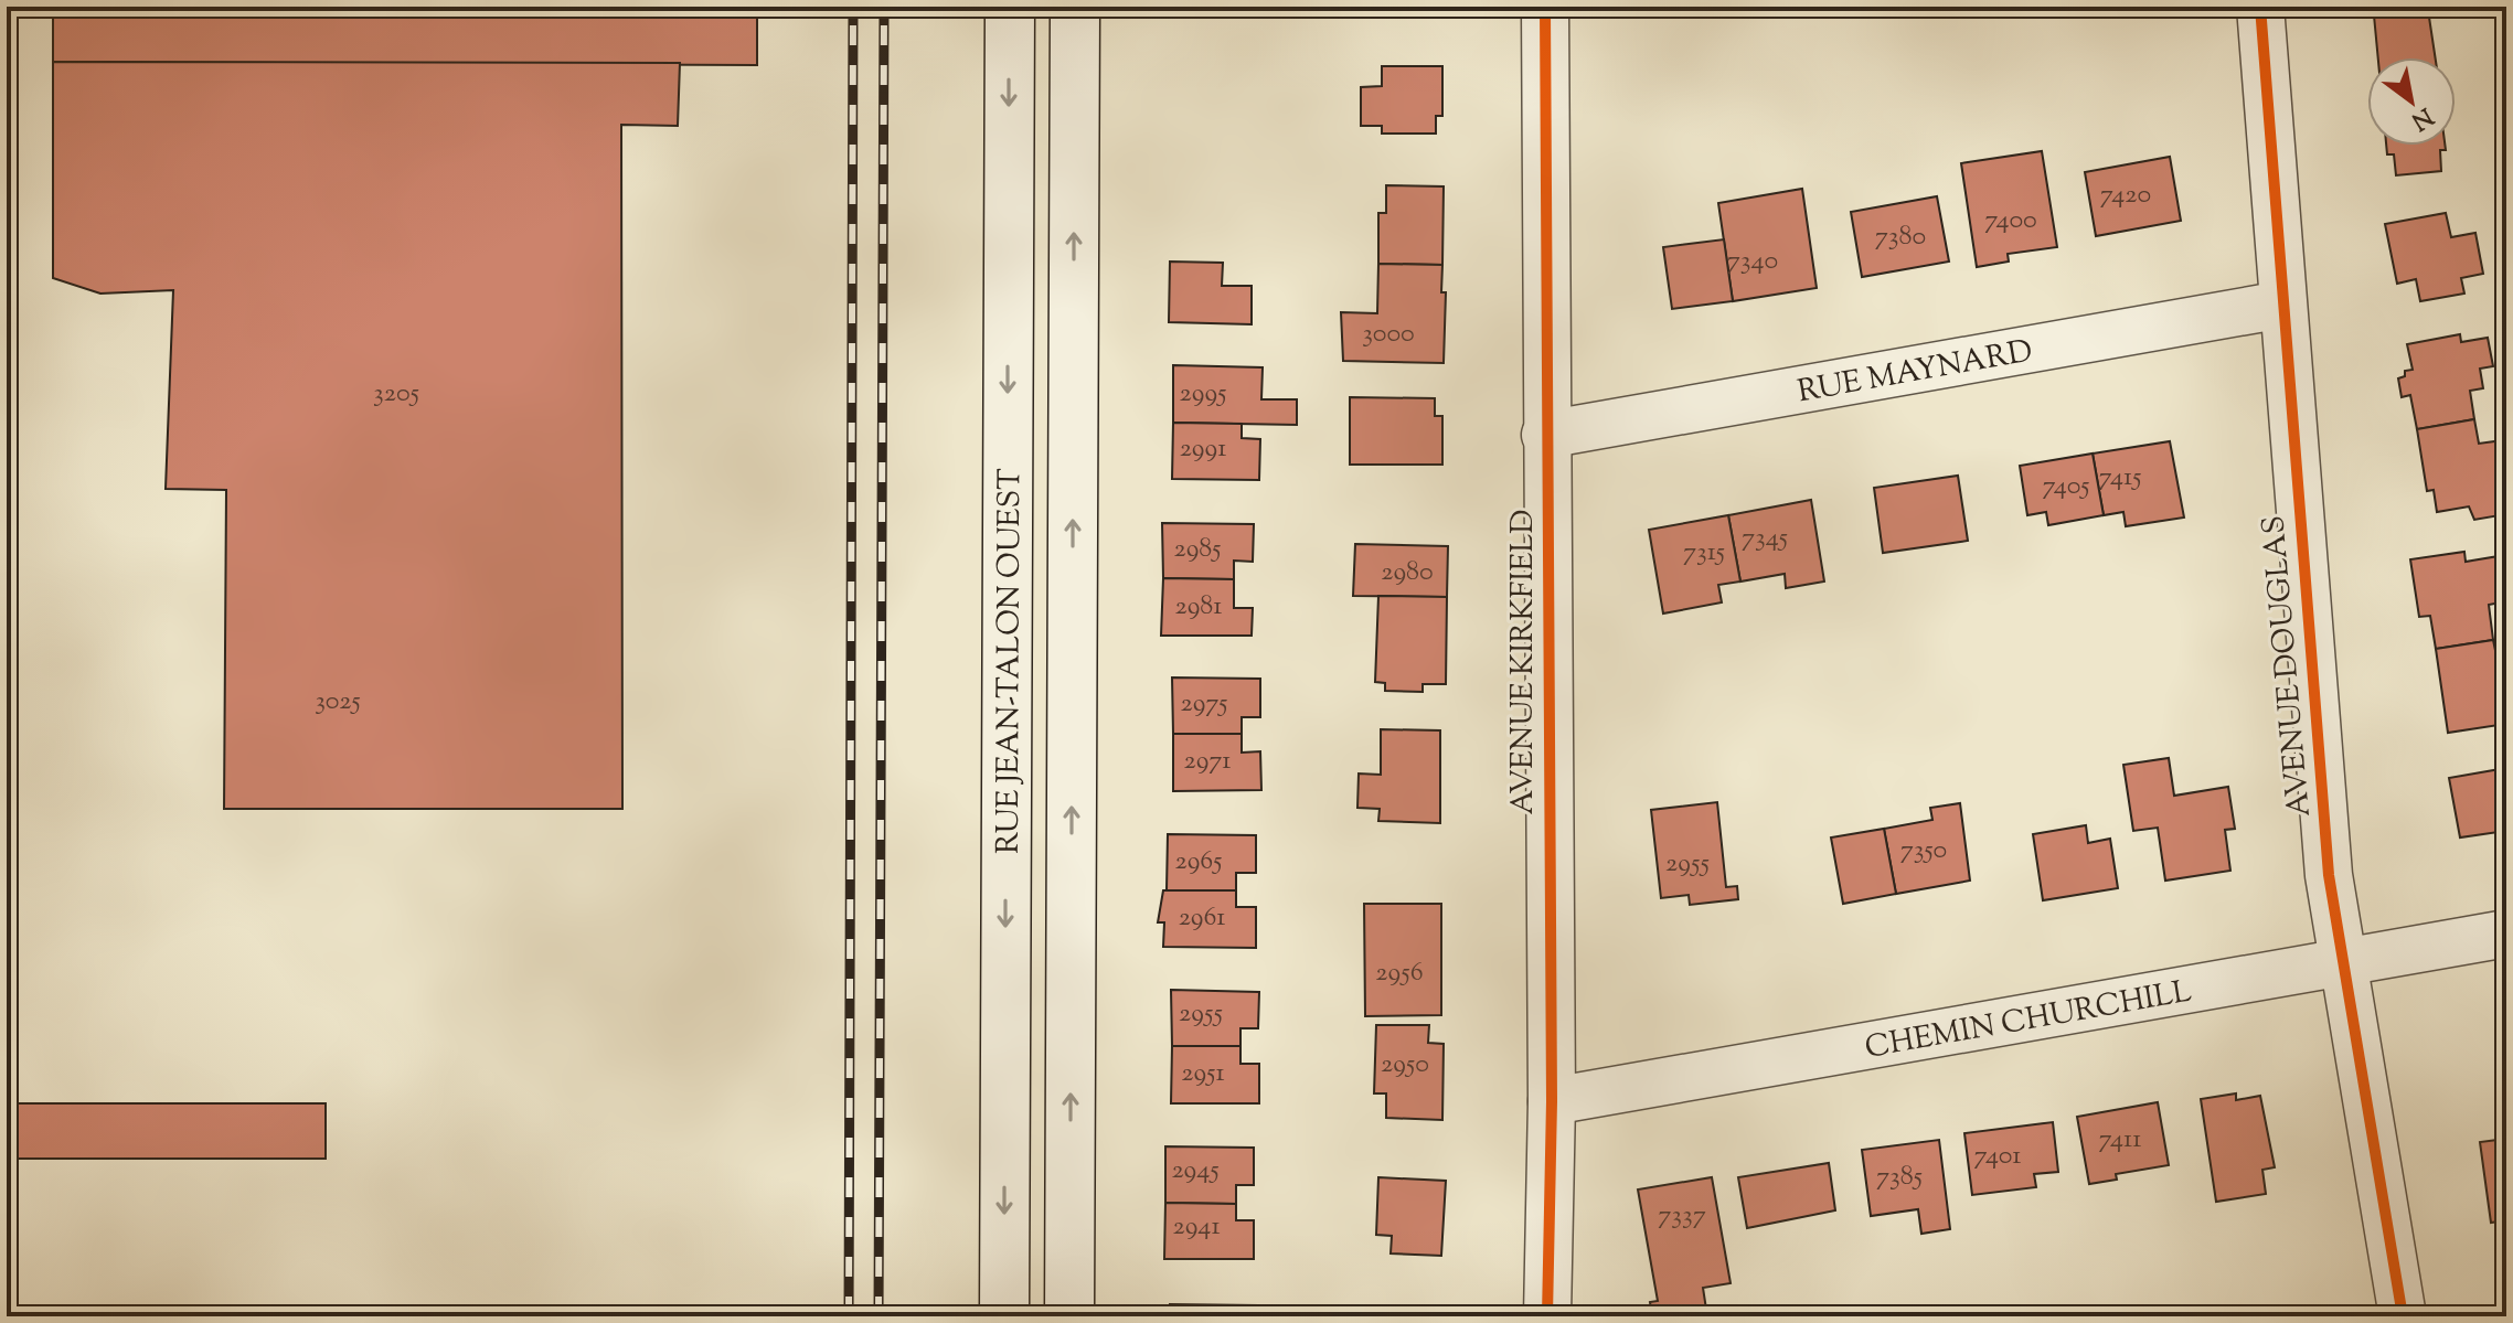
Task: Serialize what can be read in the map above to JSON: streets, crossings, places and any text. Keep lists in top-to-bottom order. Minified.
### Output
{"streets":{"main road":["RUE JEAN-TALON OUEST"],"street":["RUE MAYNARD","AVENUE KIRKFIELD","AVENUE DOUGLAS","CHEMIN CHURCHILL"]},"crossings":[["RUE MAYNARD","AVENUE KIRKFIELD"],["RUE MAYNARD","AVENUE DOUGLAS"],["AVENUE KIRKFIELD","CHEMIN CHURCHILL"],["AVENUE DOUGLAS","CHEMIN CHURCHILL"]],"house_numbers":["7420","7400","7380","7340","3000","3205","2995","2991","7415","7405","7345","2985","7315","2980","2981","3025","2975","2971","7350","2965","2955","2961","2956","2955","2950","2951","7411","7401","2945","7385","7337","2941"],"north":"bottom right"}
